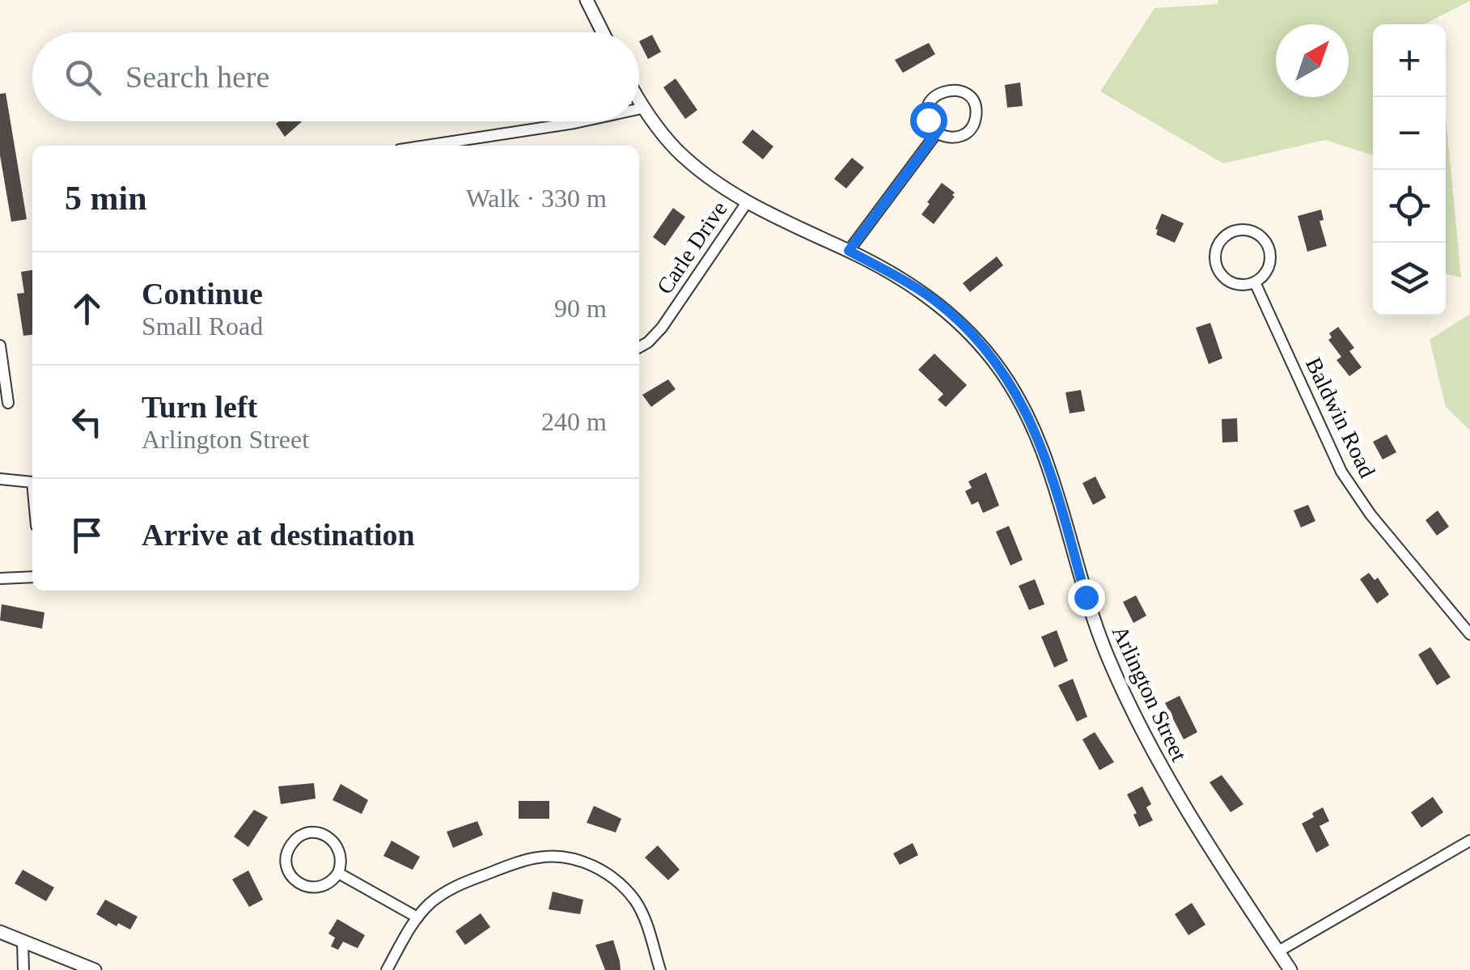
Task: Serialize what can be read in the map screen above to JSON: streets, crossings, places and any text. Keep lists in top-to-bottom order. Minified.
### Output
{"streets":{"street":["Carle Drive","Baldwin Road","Arlington Street"]},"crossings":[["Carle Drive","Arlington Street"]],"north":"top right","page":{"map_buttons":["+","−"],"search":"Search here","heading":["5 min","Walk · 330 m"],"list":[["Continue","Small Road","90 m"],["Turn left","Arlington Street","240 m"],"Arrive at destination"]}}
